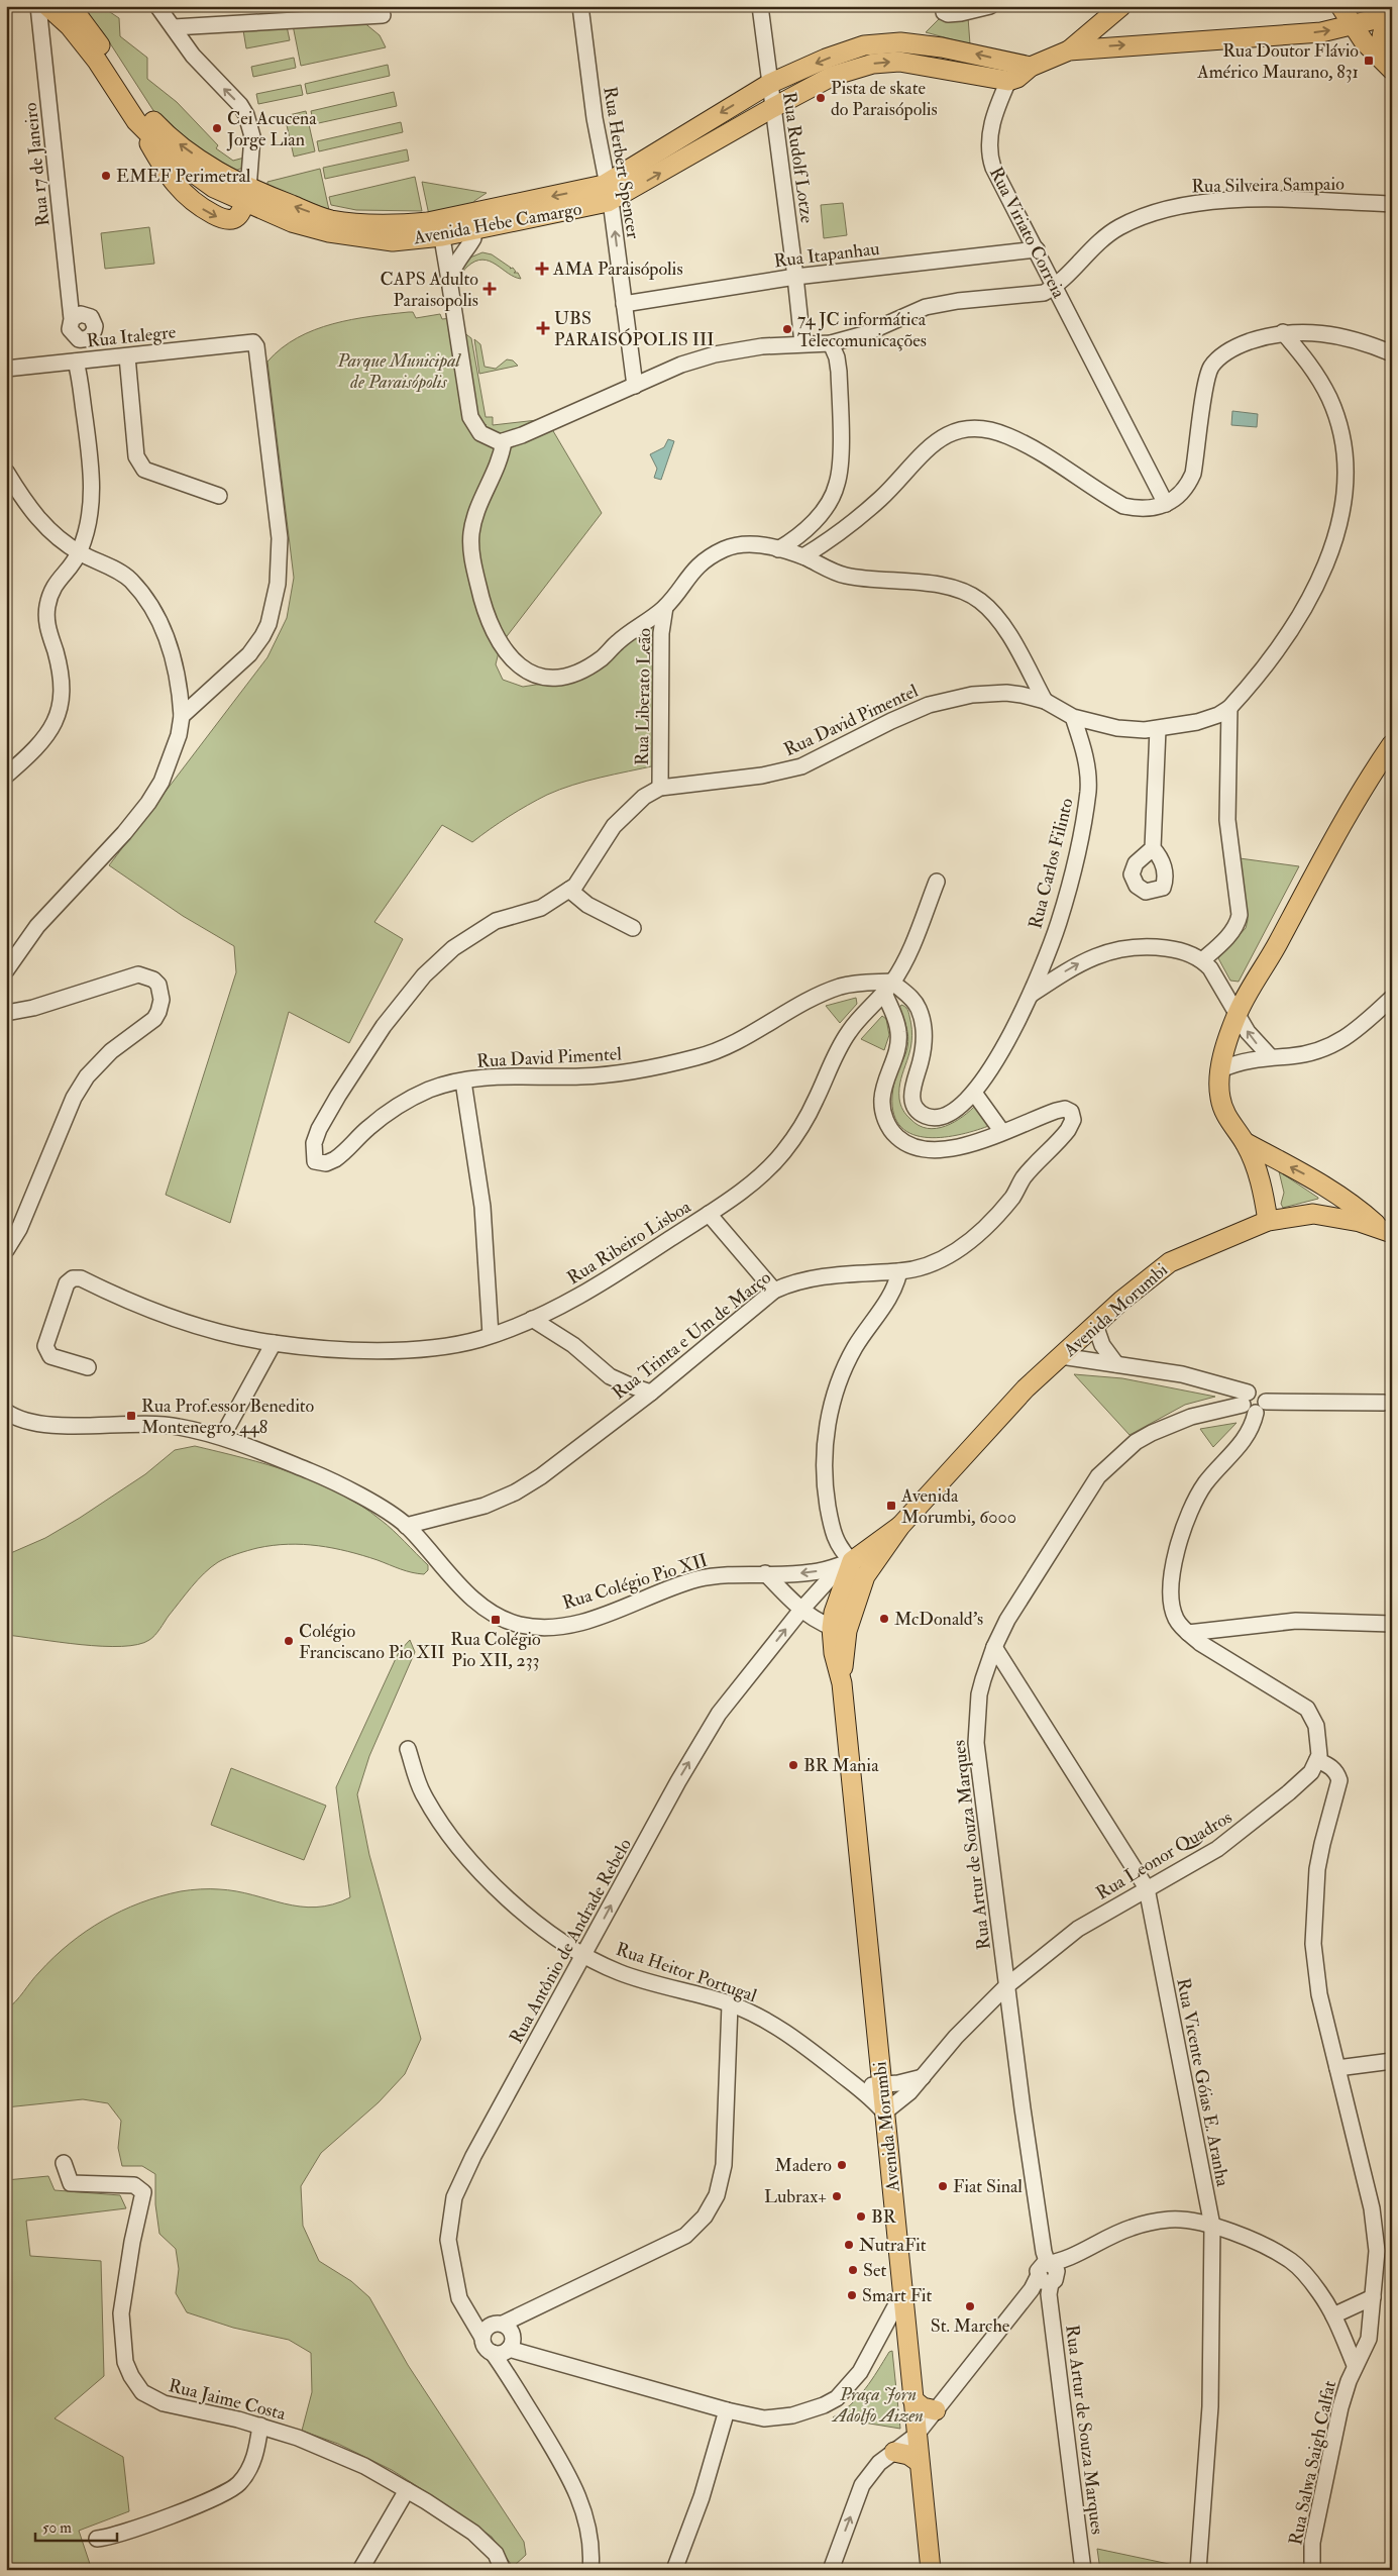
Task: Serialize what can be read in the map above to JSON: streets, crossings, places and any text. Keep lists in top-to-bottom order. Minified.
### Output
{"streets":{"main road":["Avenida Hebe Camargo","Avenida Morumbi"],"street":["Rua Rudolf Lotze","Rua Herbert Spencer","Rua 17 de Janeiro","Rua Silveira Sampaio","Rua Viriato Correia","Rua Itapanhau","Rua Italegre","Rua Liberato Leão","Rua David Pimentel","Rua Carlos Filinto","Rua Ribeiro Lisboa","Rua Trinta e Um de Março","Rua Colégio Pio XII","Rua Artur de Souza Marques","Rua Leonor Quadros","Rua Antônio de Andrade Rebelo","Rua Heitor Portugal","Rua Vicente Góias E. Aranha","Rua Jaime Costa","Rua Salwa Saigh Calfat"]},"crossings":[["Rua Rudolf Lotze","Rua Silveira Sampaio"],["Rua Rudolf Lotze","Avenida Hebe Camargo"],["Rua Rudolf Lotze","Rua Itapanhau"],["Rua Herbert Spencer","Rua Silveira Sampaio"],["Rua Herbert Spencer","Avenida Hebe Camargo"],["Rua Herbert Spencer","Rua Itapanhau"],["Rua Silveira Sampaio","Rua Viriato Correia"],["Avenida Hebe Camargo","Rua Viriato Correia"],["Rua Viriato Correia","Rua Itapanhau"],["Rua Liberato Leão","Rua David Pimentel"],["Rua David Pimentel","Rua Carlos Filinto"],["Rua David Pimentel","Rua Ribeiro Lisboa"],["Rua David Pimentel","Rua Trinta e Um de Março"],["Rua Carlos Filinto","Rua Ribeiro Lisboa"],["Rua Carlos Filinto","Rua Trinta e Um de Março"],["Rua Ribeiro Lisboa","Rua Trinta e Um de Março"],["Avenida Morumbi","Rua Colégio Pio XII"],["Avenida Morumbi","Rua Leonor Quadros"],["Avenida Morumbi","Rua Antônio de Andrade Rebelo"],["Avenida Morumbi","Rua Heitor Portugal"],["Rua Trinta e Um de Março","Rua Colégio Pio XII"],["Rua Colégio Pio XII","Rua Antônio de Andrade Rebelo"],["Rua Artur de Souza Marques","Rua Leonor Quadros"],["Rua Artur de Souza Marques","Rua Vicente Góias E. Aranha"],["Rua Leonor Quadros","Rua Heitor Portugal"],["Rua Leonor Quadros","Rua Vicente Góias E. Aranha"],["Rua Leonor Quadros","Rua Salwa Saigh Calfat"],["Rua Antônio de Andrade Rebelo","Rua Heitor Portugal"]],"parks":["Parque Municipal de Paraisópolis","Praça Jorn Adolfo Aizen"],"places":{"transit":["Rua Doutor Flávio Américo Maurano, 831","Rua Prof.essor Benedito Montenegro, 448","Avenida Morumbi, 6000","Rua Colégio Pio XII, 233"],"other":["Pista de skate do Paraisópolis","Cei Acucena Jorge Lian","EMEF Perimetral","74 JC informática Telecomunicações","McDonald's","Colégio Franciscano Pio XII","BR Mania","Madero","Fiat Sinal","Lubrax+","BR","NutraFit","Set","Smart Fit","St. Marche"],"health":["AMA Paraisópolis","CAPS Adulto Paraisopolis","UBS PARAISÓPOLIS III"]},"scale_bar":"50 m"}
